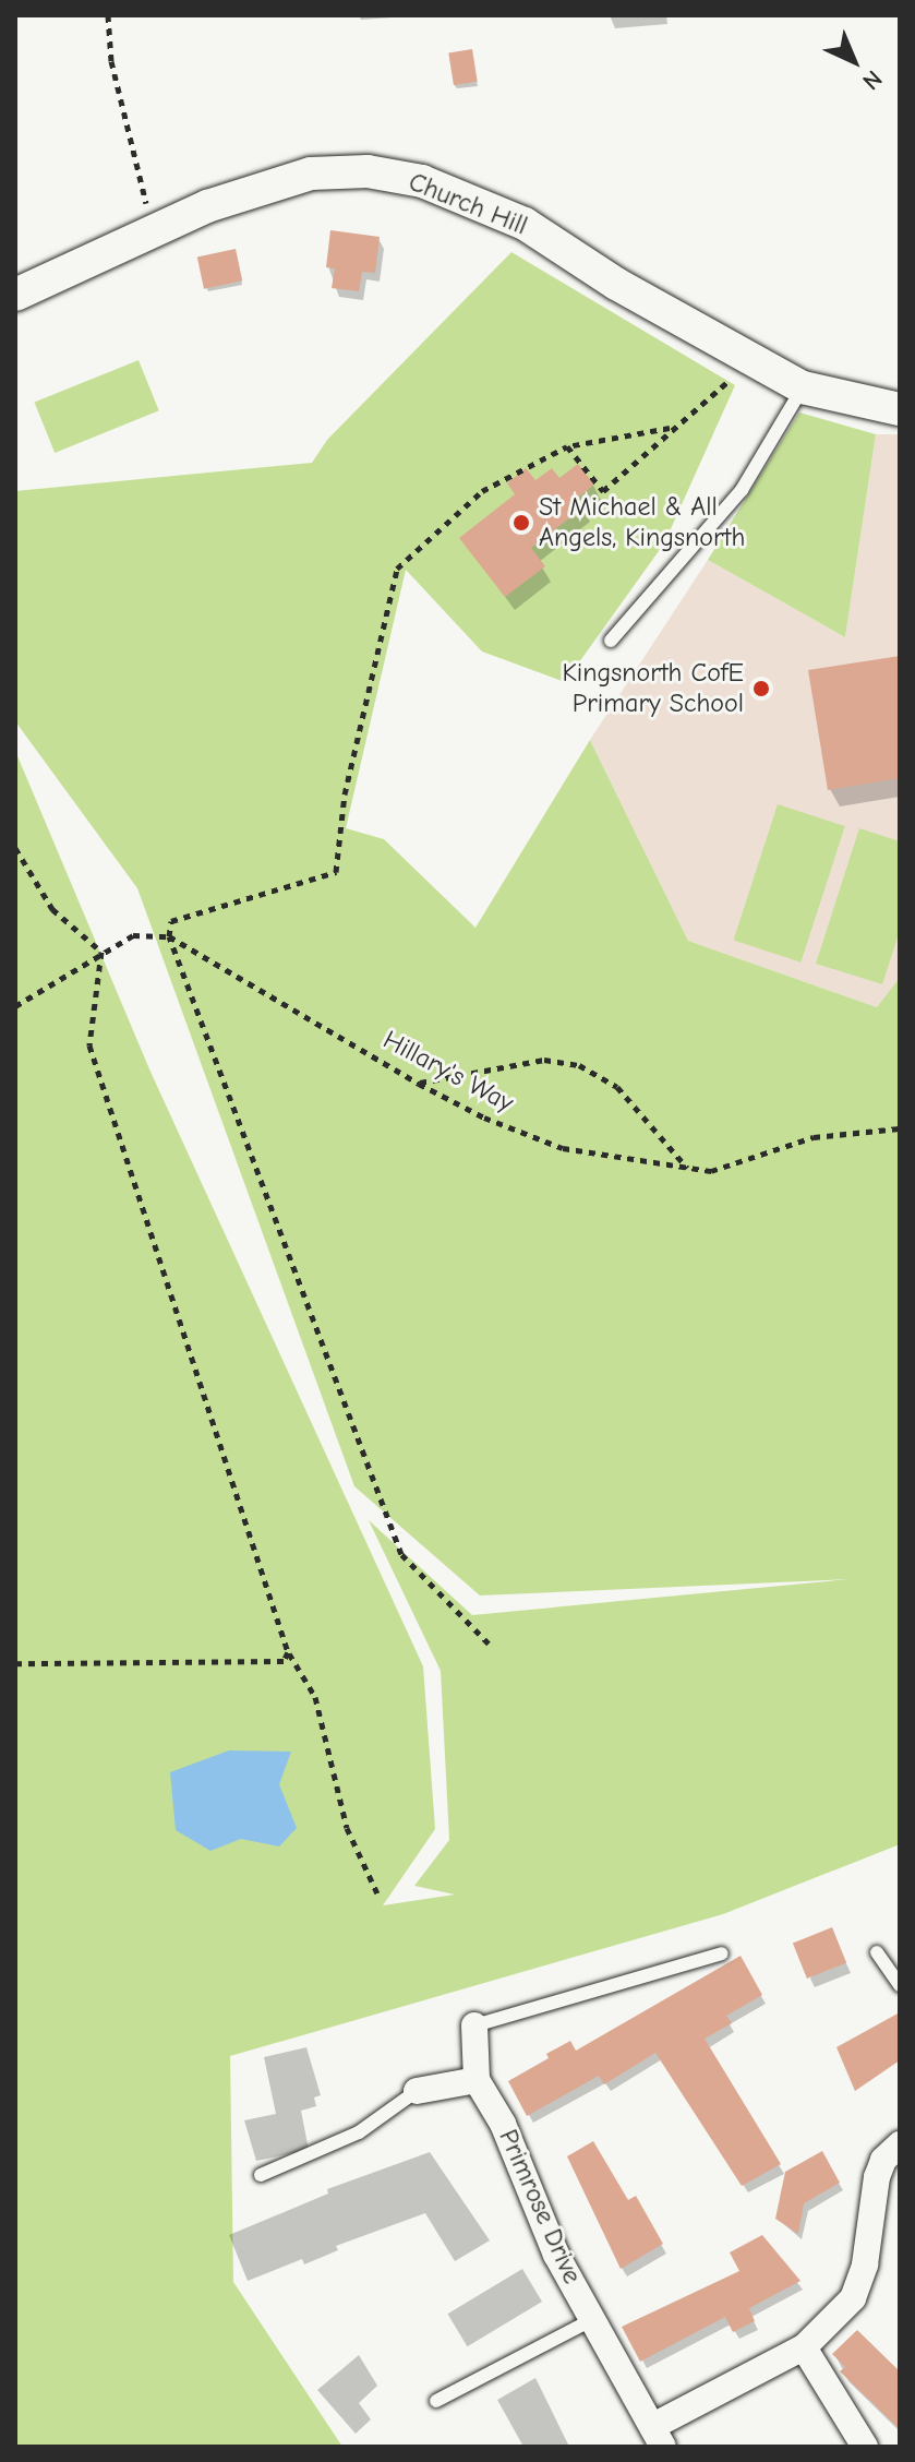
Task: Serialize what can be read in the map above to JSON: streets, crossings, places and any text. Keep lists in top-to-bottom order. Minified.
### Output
{"streets":{"street":["Church Hill","Primrose Drive"],"path":["Hillary's Way"]},"places":["St Michael & All Angels, Kingsnorth","Kingsnorth CofE Primary School"],"north":"bottom right"}
